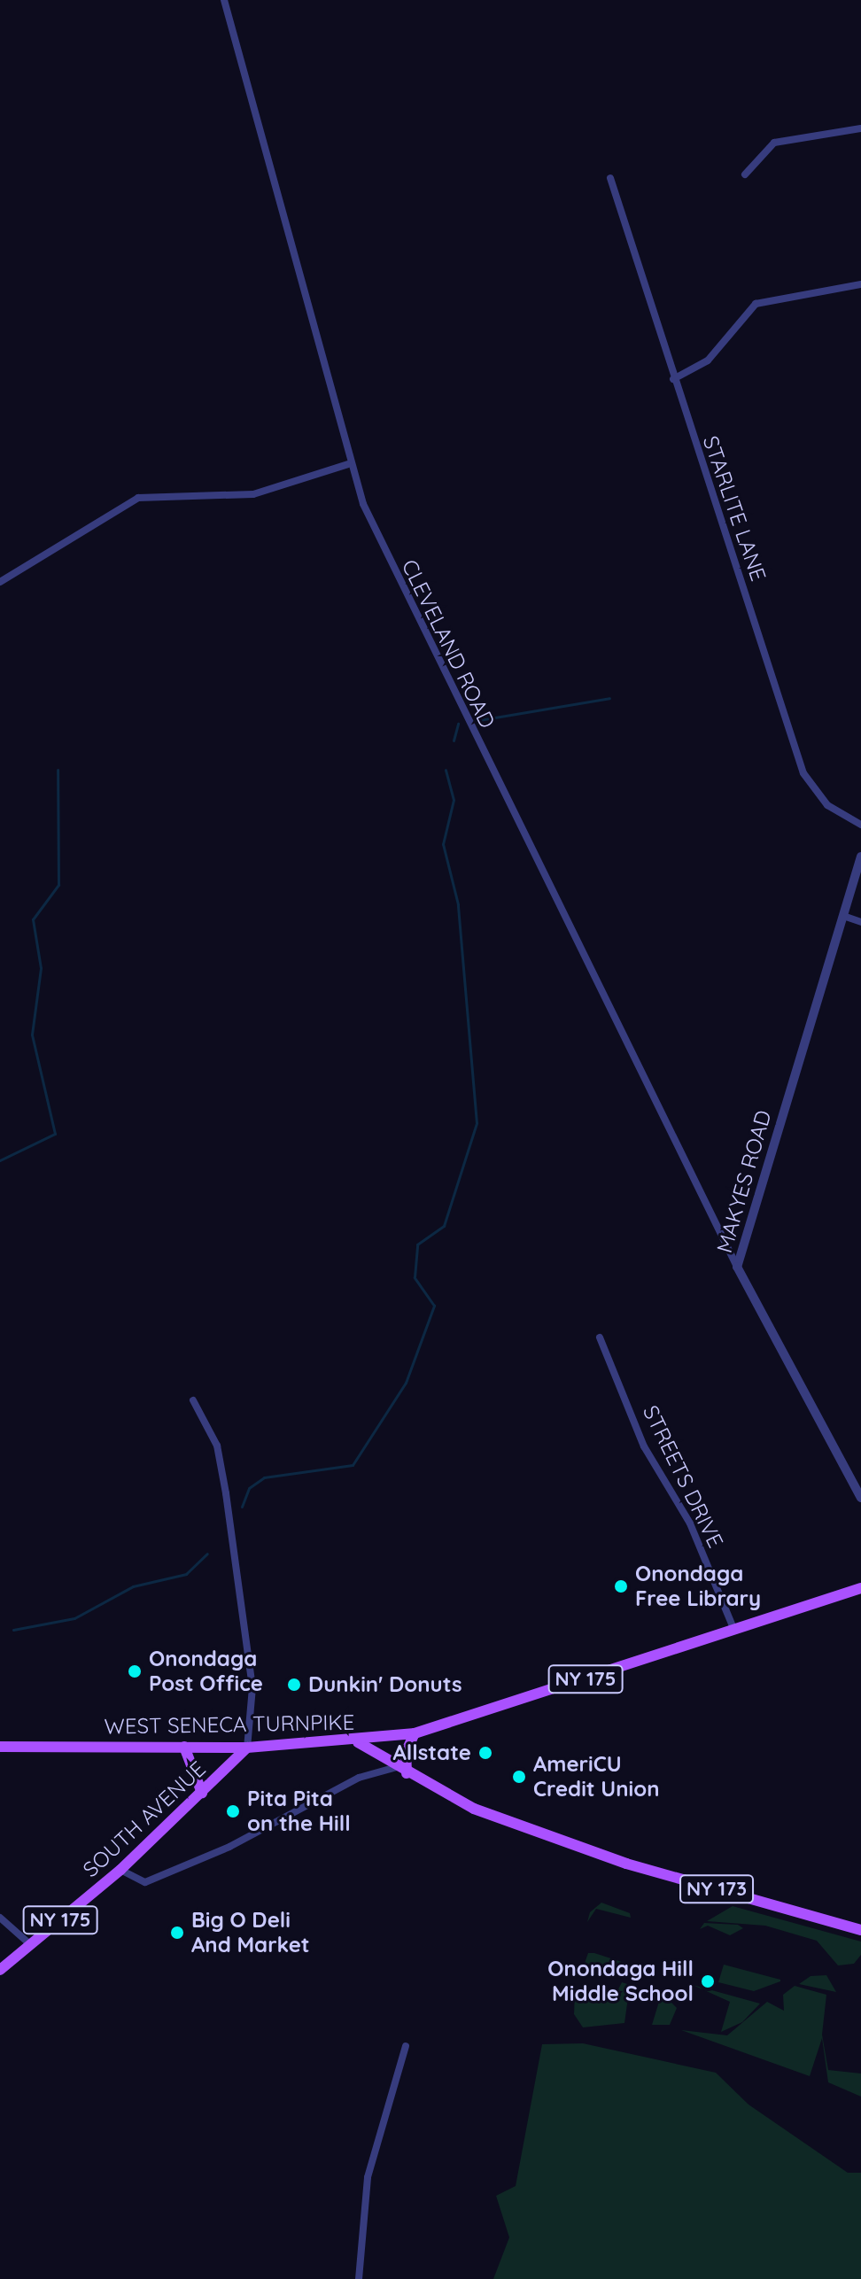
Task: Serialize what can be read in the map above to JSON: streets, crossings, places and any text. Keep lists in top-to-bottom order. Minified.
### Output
{"streets":{"main road":["NY 175","WEST SENECA TURNPIKE","SOUTH AVENUE","NY 173"],"street":["STARLITE LANE","CLEVELAND ROAD","MAKYES ROAD","STREETS DRIVE"]},"crossings":[["CLEVELAND ROAD","MAKYES ROAD"],["STREETS DRIVE","WEST SENECA TURNPIKE"],["WEST SENECA TURNPIKE","SOUTH AVENUE"],["WEST SENECA TURNPIKE","NY 173"]],"places":["Onondaga Free Library","Onondaga Post Office","Dunkin' Donuts","Allstate","AmeriCU Credit Union","Pita Pita on the Hill","Big O Deli And Market","Onondaga Hill Middle School"]}
